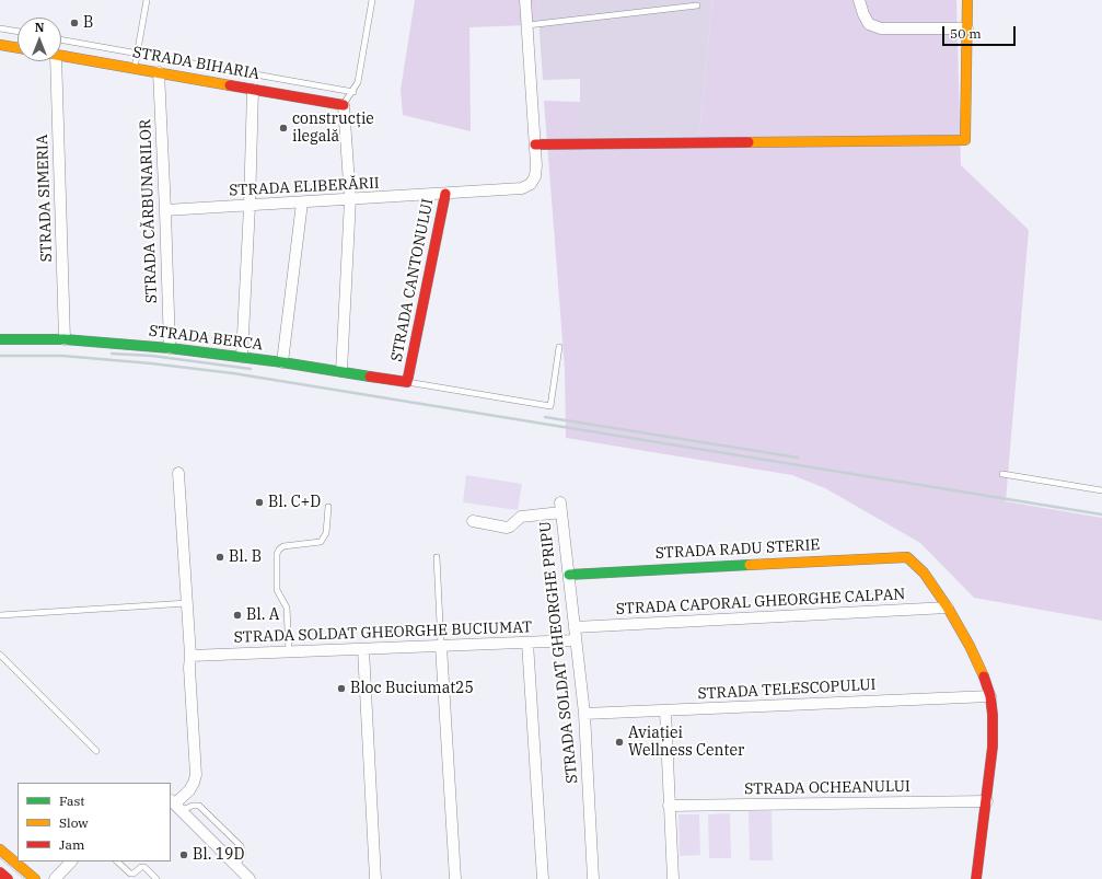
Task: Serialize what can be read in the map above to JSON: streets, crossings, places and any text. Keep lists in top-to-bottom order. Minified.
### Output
{"streets":{"street":["STRADA BIHARIA","STRADA ELIBERĂRII","STRADA SIMERIA","STRADA CĂRBUNARILOR","STRADA CANTONULUI","STRADA BERCA","STRADA RADU STERIE","STRADA CAPORAL GHEORGHE CALPAN","STRADA SOLDAT GHEORGHE BUCIUMAT","STRADA SOLDAT GHEORGHE PRIPU","STRADA TELESCOPULUI","STRADA OCHEANULUI"]},"crossings":[["STRADA BIHARIA","STRADA CĂRBUNARILOR"],["STRADA ELIBERĂRII","STRADA CĂRBUNARILOR"],["STRADA ELIBERĂRII","STRADA CANTONULUI"],["STRADA SIMERIA","STRADA BERCA"],["STRADA CĂRBUNARILOR","STRADA BERCA"],["STRADA CANTONULUI","STRADA BERCA"],["STRADA RADU STERIE","STRADA CAPORAL GHEORGHE CALPAN"],["STRADA RADU STERIE","STRADA SOLDAT GHEORGHE PRIPU"],["STRADA CAPORAL GHEORGHE CALPAN","STRADA SOLDAT GHEORGHE PRIPU"],["STRADA SOLDAT GHEORGHE BUCIUMAT","STRADA SOLDAT GHEORGHE PRIPU"],["STRADA SOLDAT GHEORGHE PRIPU","STRADA TELESCOPULUI"]],"places":["B","construcție ilegală","Bl. C+D","Bl. B","Bl. A","Bloc Buciumat25","Aviației Wellness Center","Bl. 19D"],"legend":["Fast","Slow","Jam"],"scale_bar":"50 m","north":"top"}
